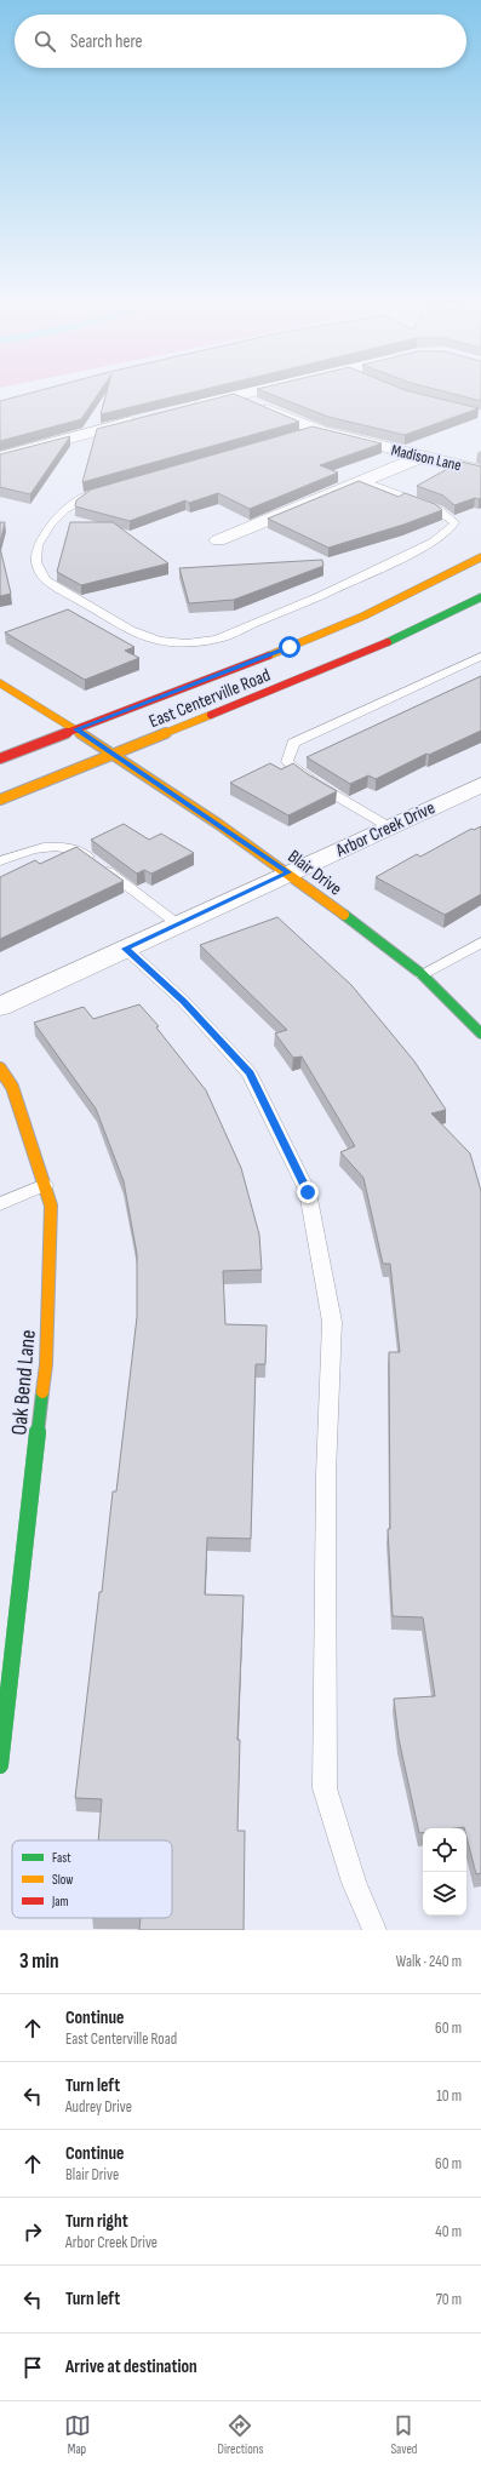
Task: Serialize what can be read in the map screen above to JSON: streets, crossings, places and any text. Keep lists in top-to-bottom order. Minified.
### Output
{"streets":{"main road":["East Centerville Road","Blair Drive","Oak Bend Lane"],"street":["Madison Lane","Arbor Creek Drive"]},"crossings":[["East Centerville Road","Blair Drive"],["Arbor Creek Drive","Blair Drive"]],"legend":["Fast","Slow","Jam"],"page":{"search":"Search here","heading":["3 min","Walk · 240 m"],"list":[["Continue","East Centerville Road","60 m"],["Turn left","Audrey Drive","10 m"],["Continue","Blair Drive","60 m"],["Turn right","Arbor Creek Drive","40 m"],["Turn left","70 m"],"Arrive at destination"],"nav":["Map","Directions","Saved"]}}
